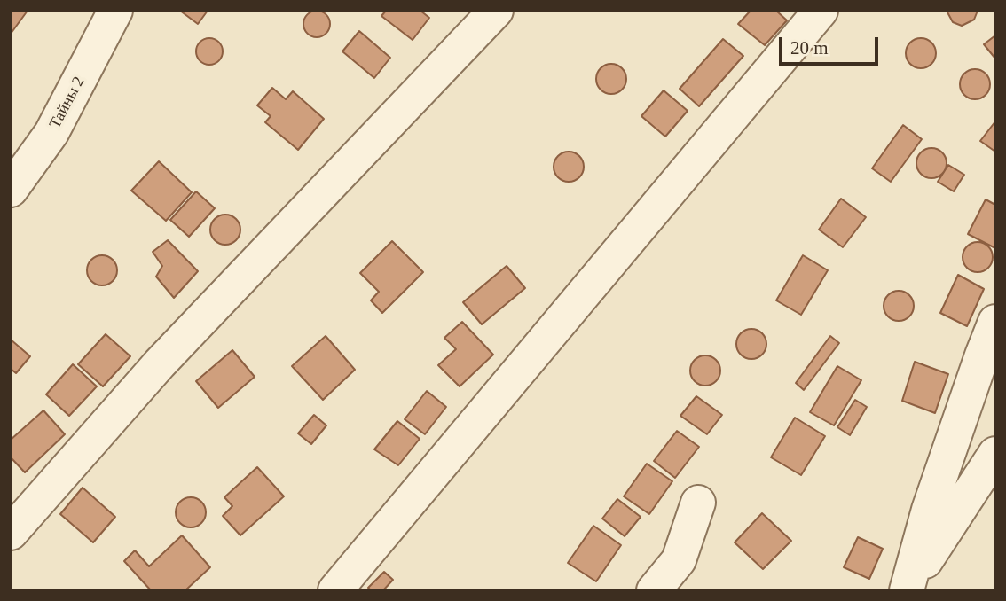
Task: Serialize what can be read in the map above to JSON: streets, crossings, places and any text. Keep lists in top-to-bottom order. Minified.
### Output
{"streets":{"street":["Тайны 2"]},"scale_bar":"20 m"}
